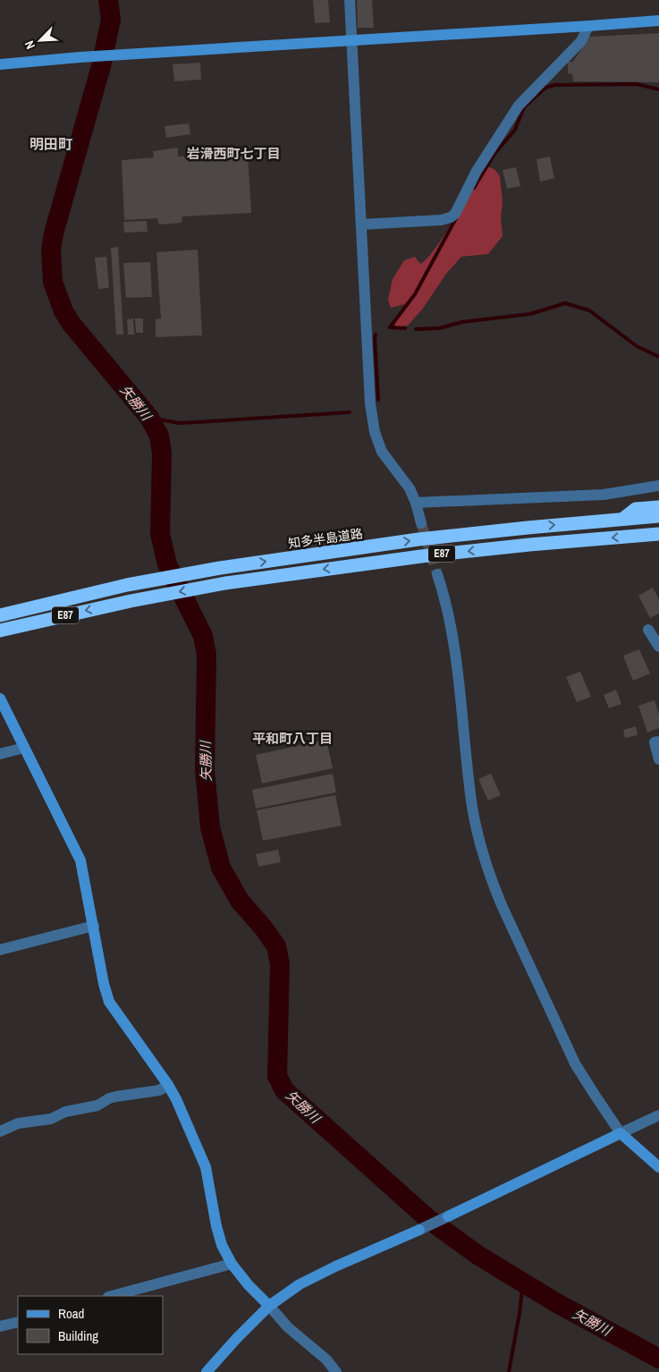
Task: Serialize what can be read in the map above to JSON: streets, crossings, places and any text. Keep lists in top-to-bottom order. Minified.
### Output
{"streets":{"highway":["知多半島道路","E87"]},"districts":["明田町","岩滑西町七丁目","平和町八丁目"],"water":["矢勝川"],"legend":["Road","Building"],"north":"bottom left"}
